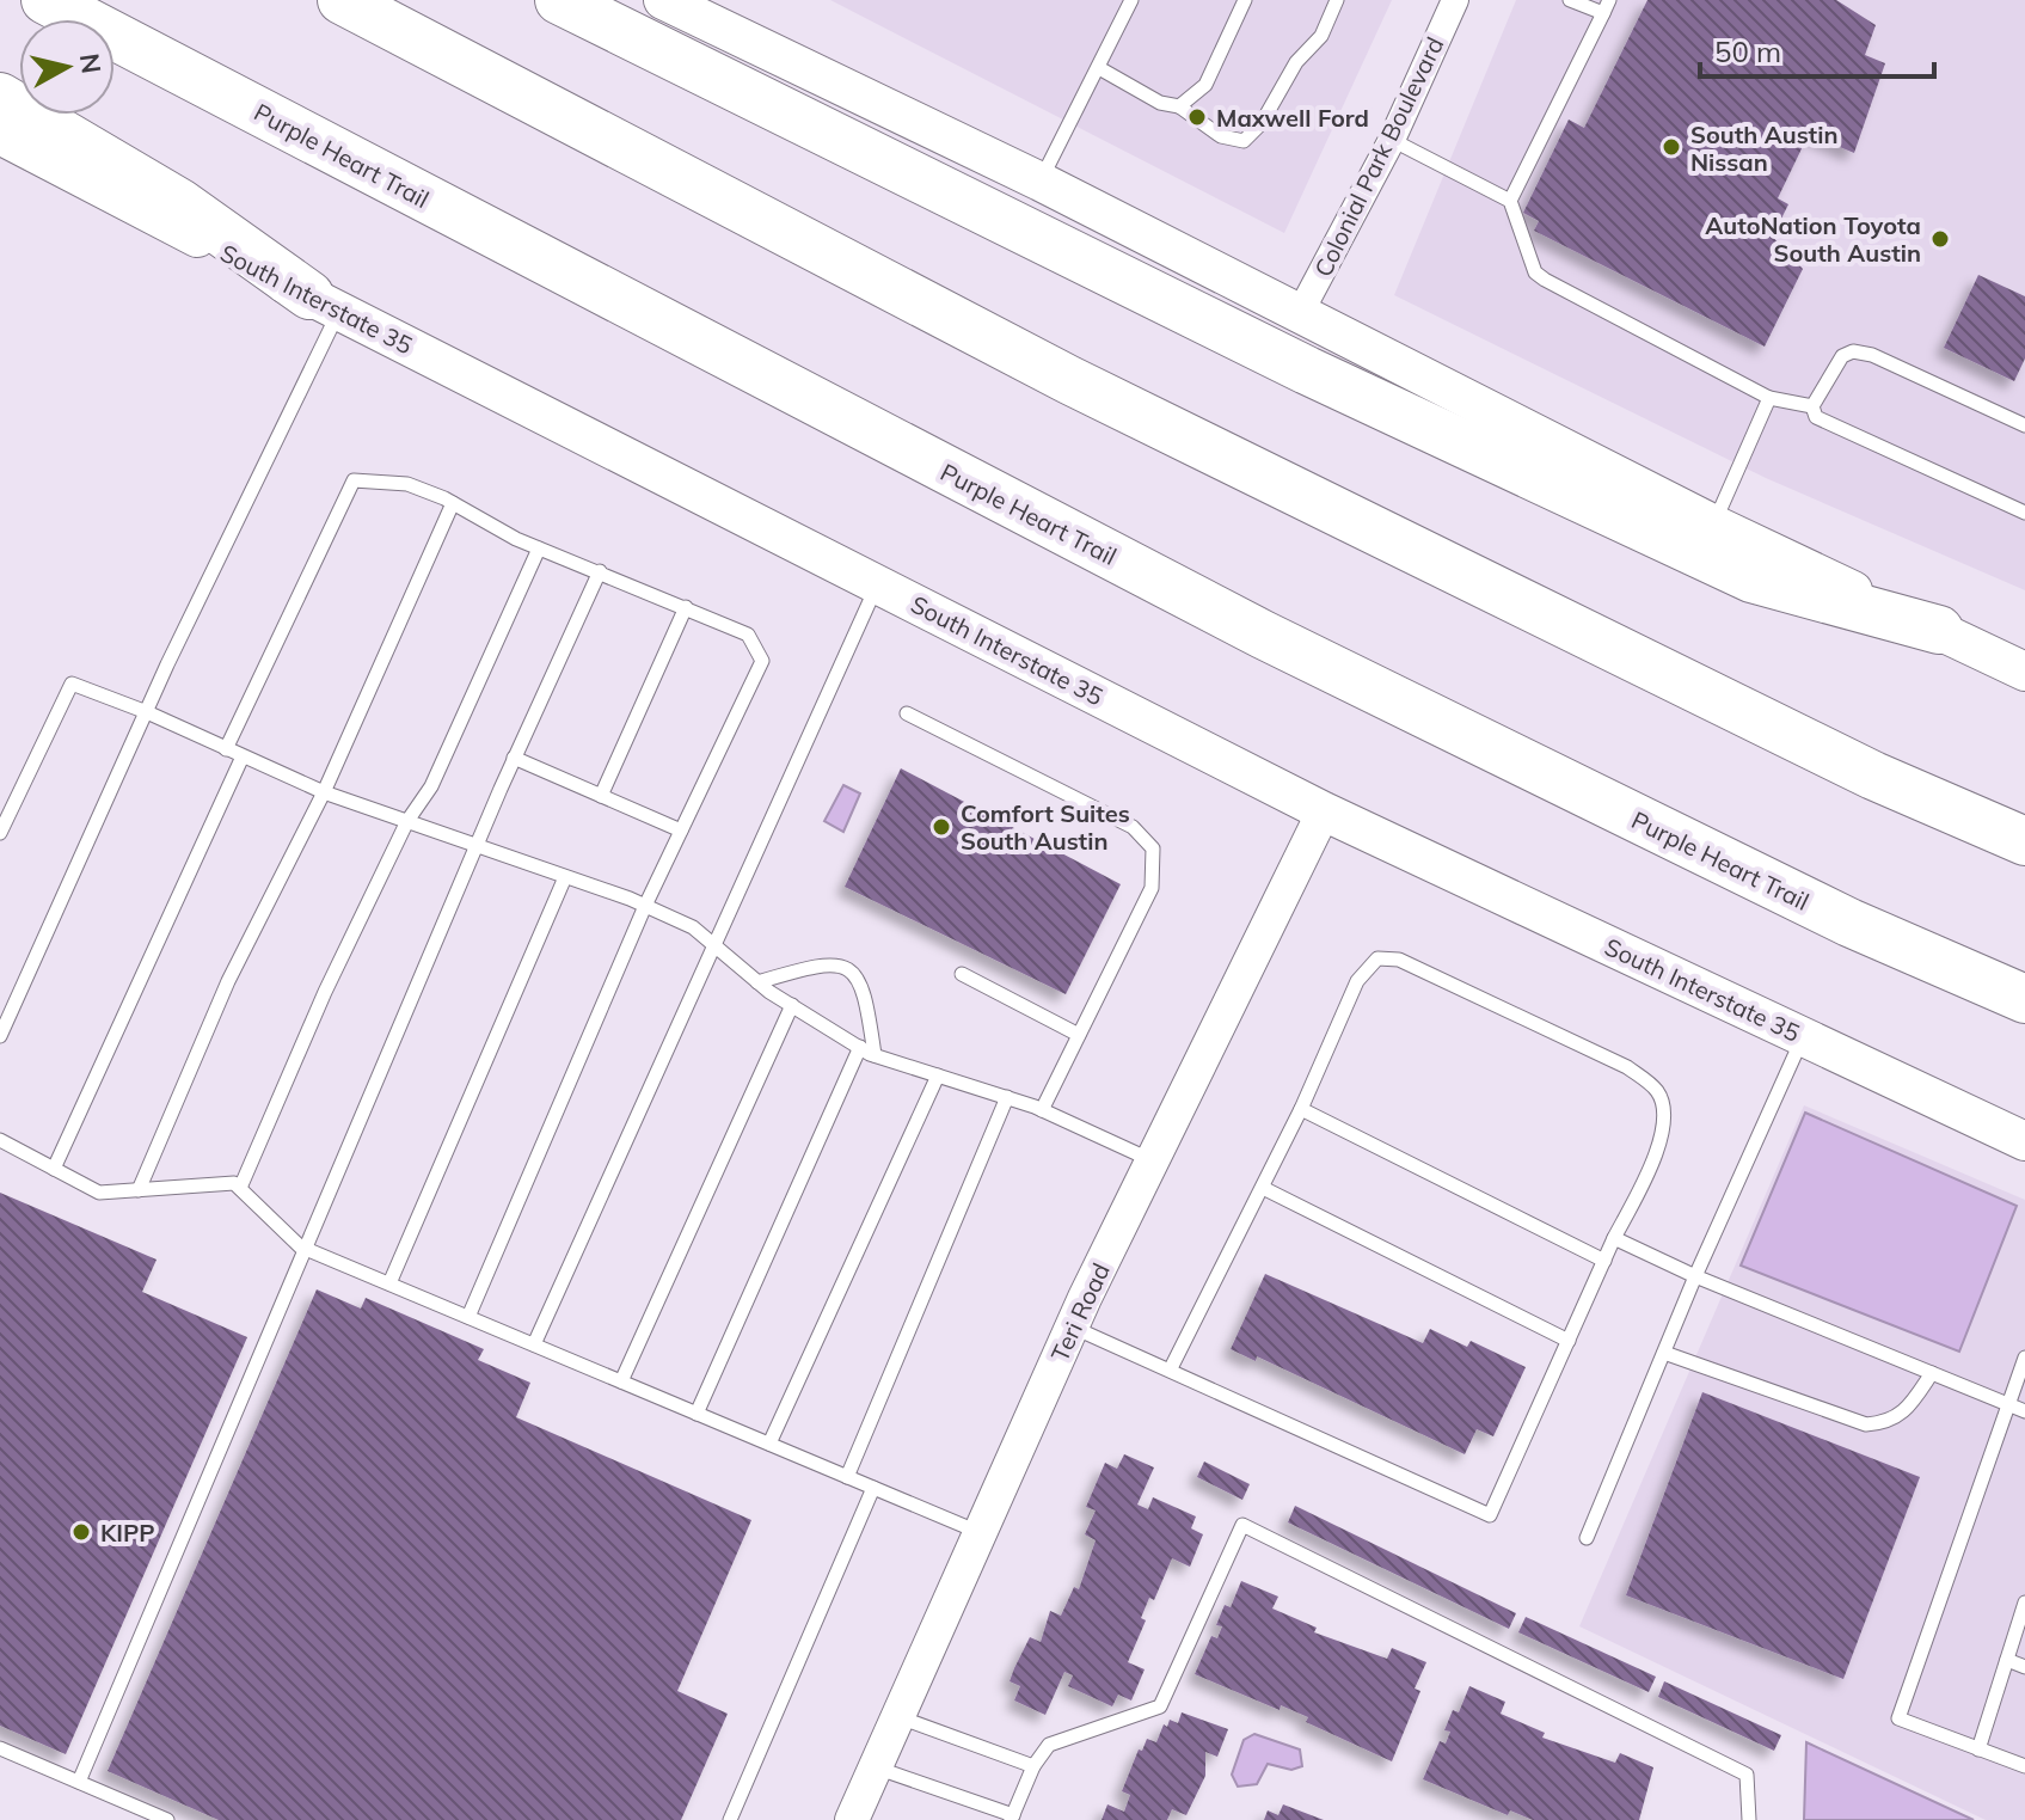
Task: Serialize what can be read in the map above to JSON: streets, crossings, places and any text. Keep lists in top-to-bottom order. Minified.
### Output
{"streets":{"highway":["Purple Heart Trail"],"main road":["South Interstate 35"],"street":["Colonial Park Boulevard","Teri Road"]},"crossings":[["South Interstate 35","Teri Road"]],"places":["Maxwell Ford","South Austin Nissan","AutoNation Toyota South Austin","Comfort Suites South Austin","KIPP"],"scale_bar":"50 m","north":"right"}
